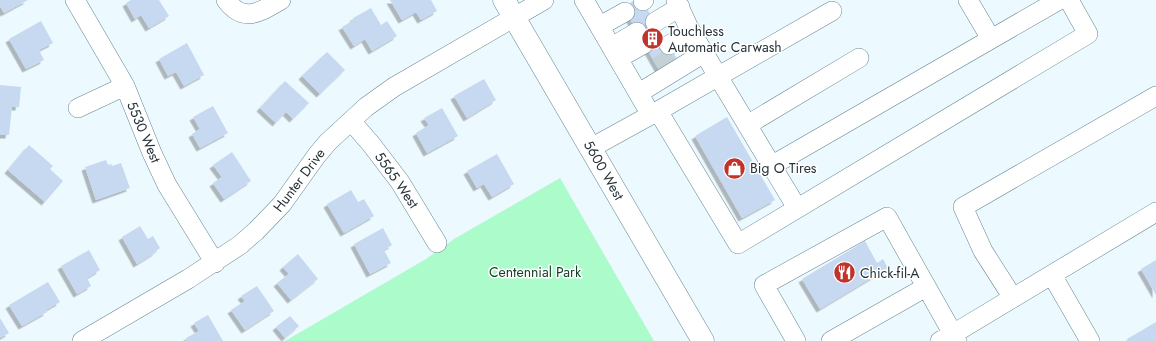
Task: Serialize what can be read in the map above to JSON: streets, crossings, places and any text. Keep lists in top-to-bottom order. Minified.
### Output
{"streets":{"main road":["5600 West"],"street":["5530 West","Hunter Drive","5565 West"]},"crossings":[["5530 West","Hunter Drive"],["5600 West","Hunter Drive"],["Hunter Drive","5565 West"]],"parks":["Centennial Park"],"places":{"building":["Touchless Automatic Carwash"],"shop":["Big O Tires"],"restaurant":["Chick-fil-A"]}}
